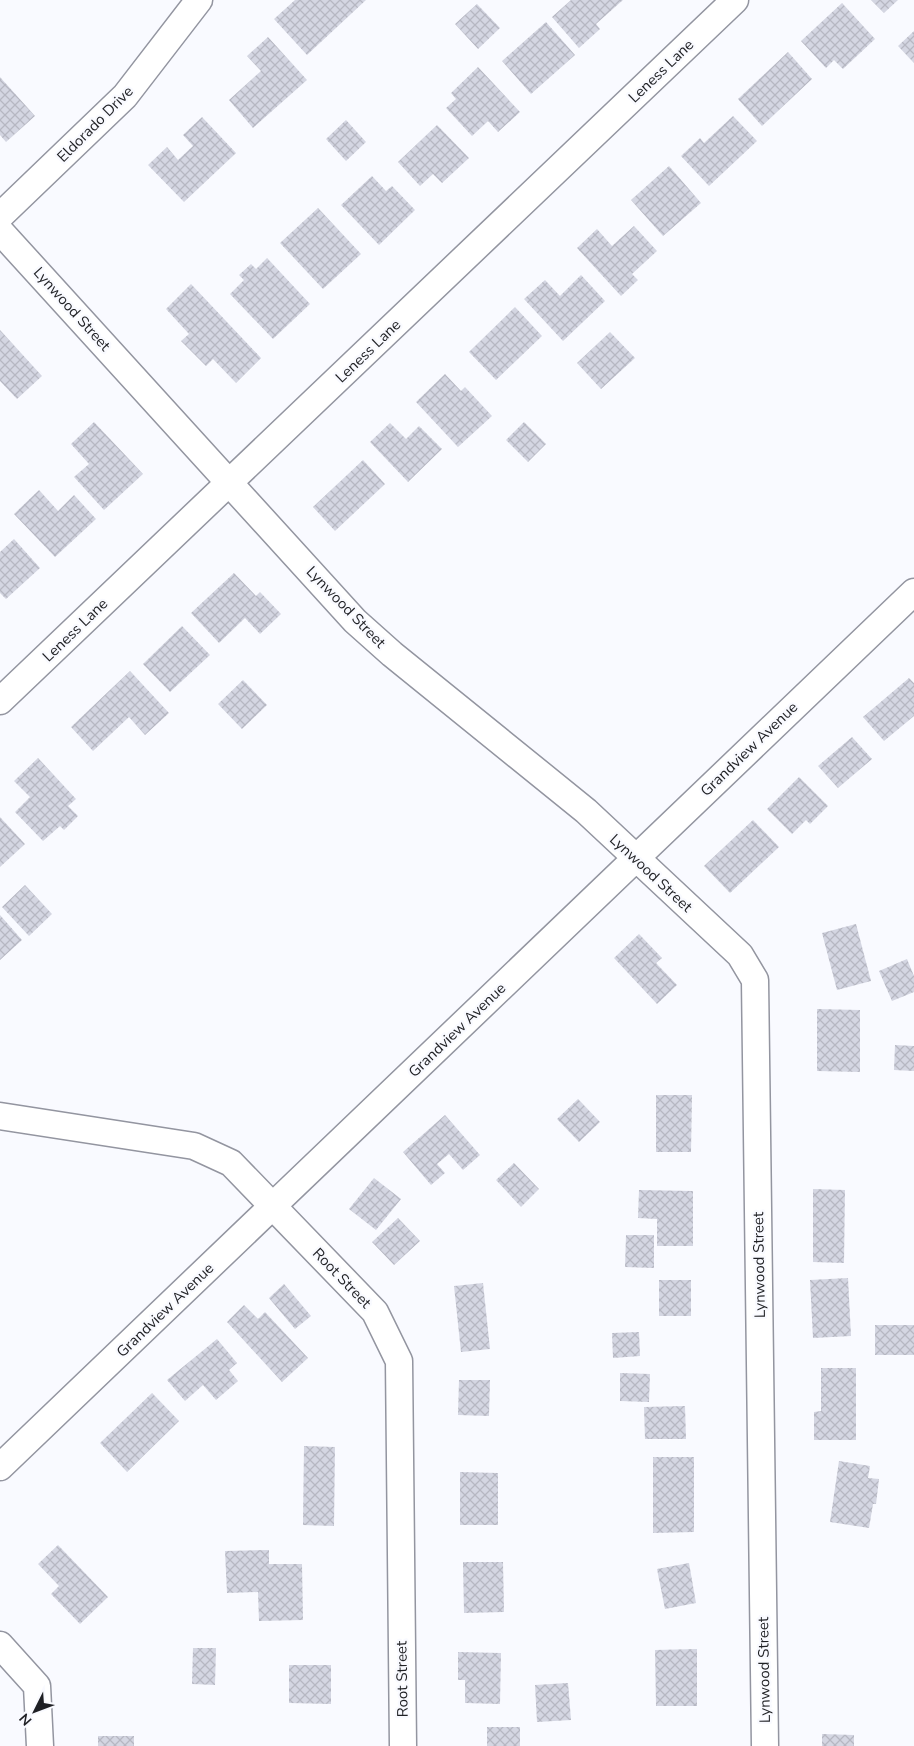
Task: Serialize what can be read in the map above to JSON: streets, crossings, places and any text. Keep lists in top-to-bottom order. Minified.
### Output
{"streets":{"street":["Leness Lane","Eldorado Drive","Lynwood Street","Grandview Avenue","Root Street"]},"crossings":[["Leness Lane","Lynwood Street"],["Lynwood Street","Grandview Avenue"],["Grandview Avenue","Root Street"]],"north":"bottom left"}
